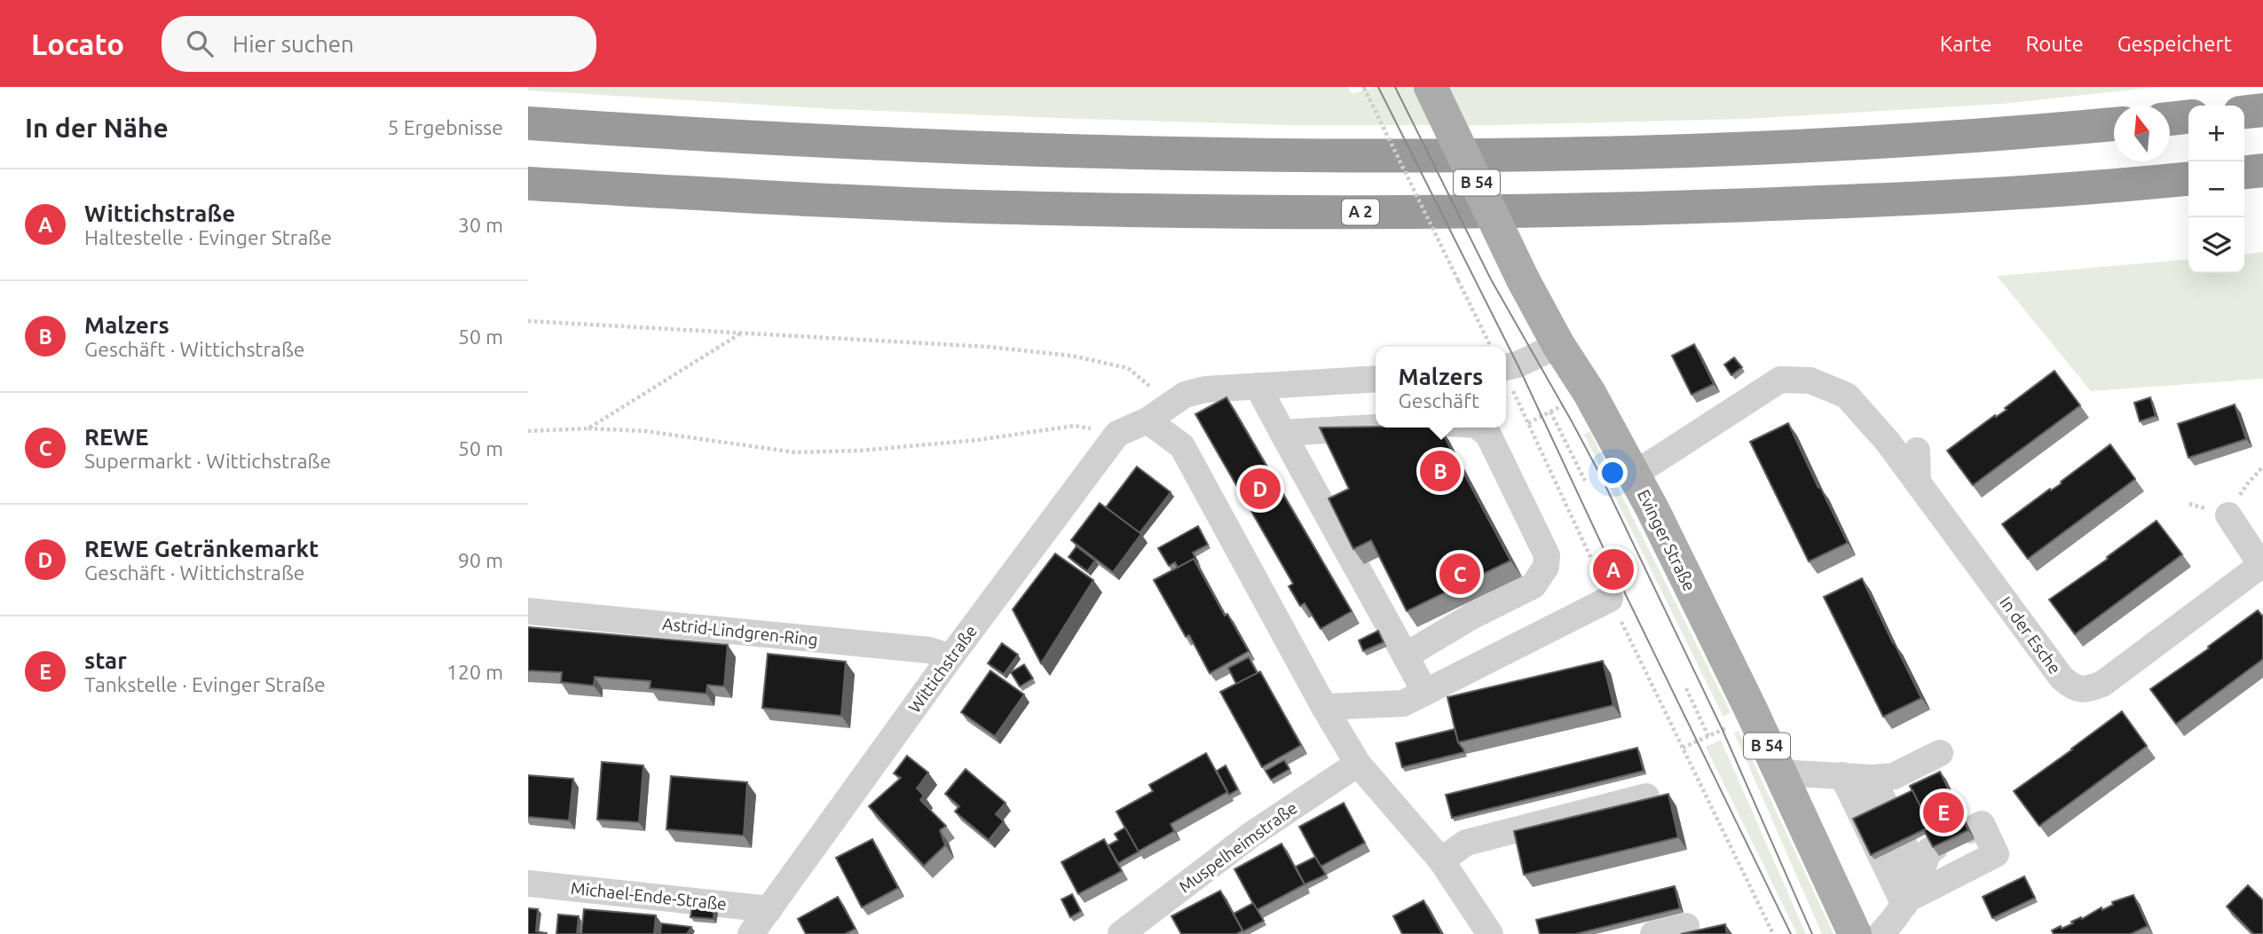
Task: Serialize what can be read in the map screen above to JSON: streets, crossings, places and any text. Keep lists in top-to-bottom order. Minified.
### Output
{"streets":{"highway":["A 2"],"main road":["B 54","Evinger Straße"],"street":["Astrid-Lindgren-Ring","In der Esche","Wittichstraße","Muspelheimstraße","Michael-Ende-Straße"]},"crossings":[["Evinger Straße","In der Esche"],["Astrid-Lindgren-Ring","Wittichstraße"],["Wittichstraße","Michael-Ende-Straße"]],"north":"top","page":{"header":"Locato","search":"Hier suchen","nav":["Karte","Route","Gespeichert"],"heading":["In der Nähe","5 Ergebnisse"],"map_buttons":["+","−"],"list":[{"mark":"A","name":"Wittichstraße","note":"Haltestelle · Evinger Straße","value":"30 m"},{"mark":"B","name":"Malzers","note":"Geschäft · Wittichstraße","value":"50 m"},{"mark":"C","name":"REWE","note":"Supermarkt · Wittichstraße","value":"50 m"},{"mark":"D","name":"REWE Getränkemarkt","note":"Geschäft · Wittichstraße","value":"90 m"},{"mark":"E","name":"star","note":"Tankstelle · Evinger Straße","value":"120 m"}],"popup":["Malzers","Geschäft"],"pins":["B","D","A","C","E"]}}
